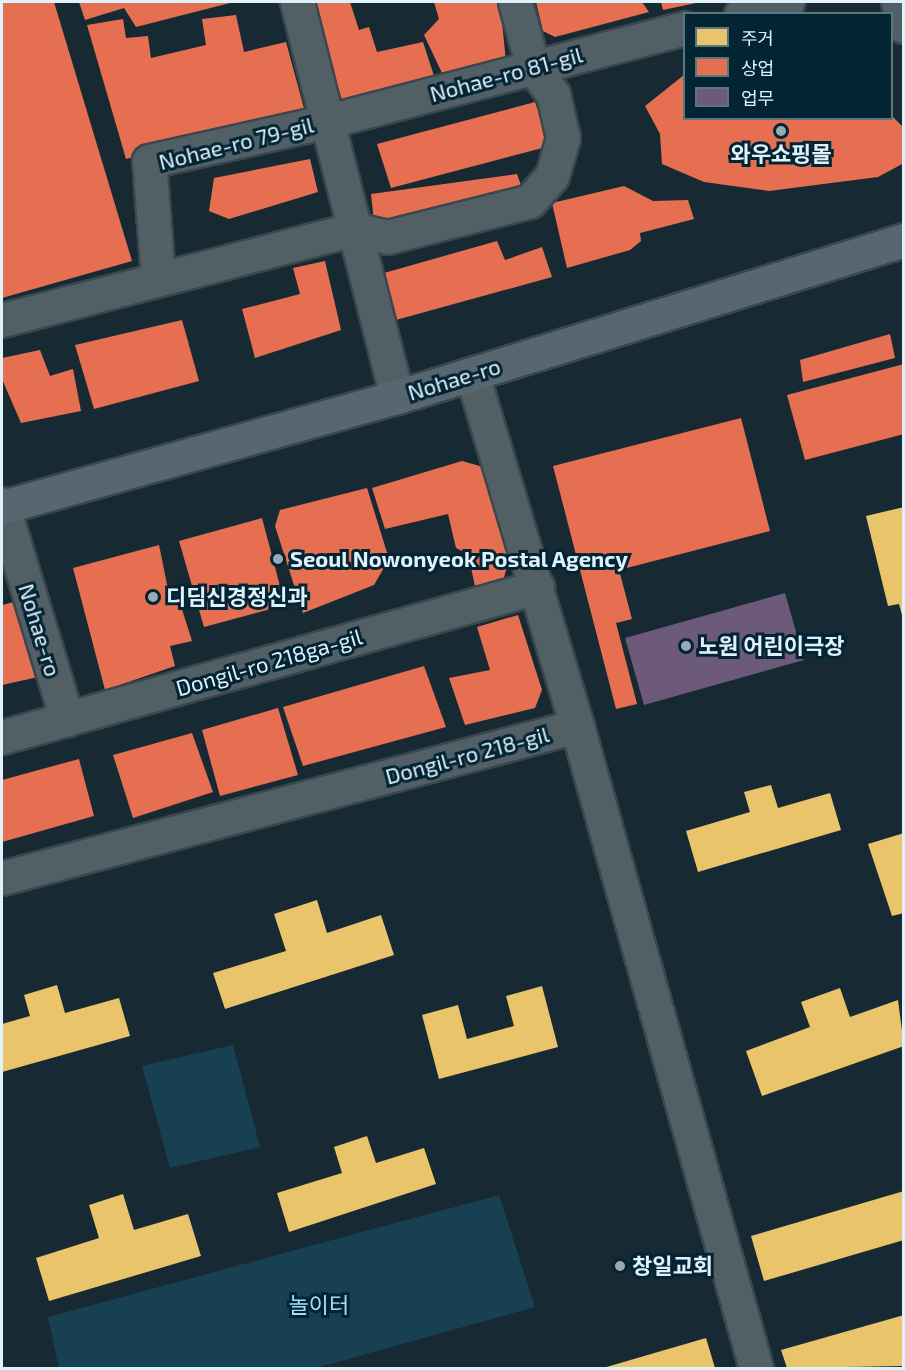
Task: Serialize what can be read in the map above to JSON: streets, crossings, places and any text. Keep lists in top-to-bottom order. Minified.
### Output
{"streets":{"main road":["Nohae-ro"],"street":["Nohae-ro 81-gil","Nohae-ro 79-gil","Dongil-ro 218ga-gil","Dongil-ro 218-gil"]},"crossings":[["Nohae-ro 81-gil","Nohae-ro 79-gil"],["Nohae-ro","Dongil-ro 218ga-gil"],["Nohae-ro","Dongil-ro 218-gil"],["Dongil-ro 218ga-gil","Dongil-ro 218-gil"]],"parks":["놀이터"],"places":["와우쇼핑몰","Seoul Nowonyeok Postal Agency","디딤신경정신과","노원 어린이극장","창일교회"],"legend":["주거","상업","업무"]}
